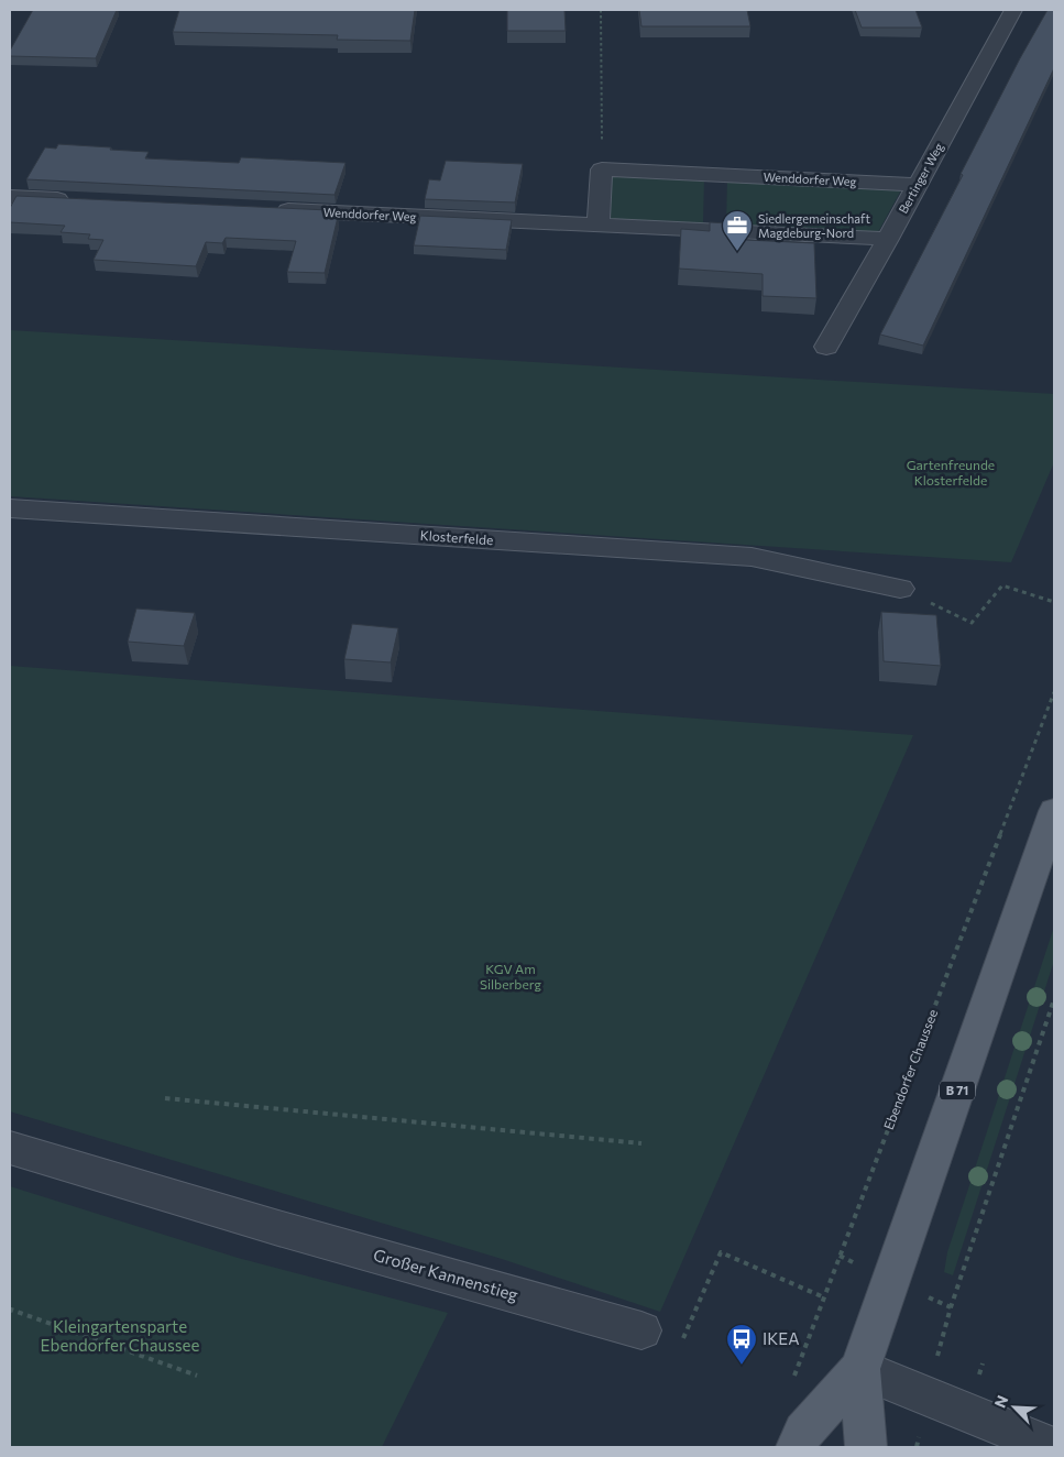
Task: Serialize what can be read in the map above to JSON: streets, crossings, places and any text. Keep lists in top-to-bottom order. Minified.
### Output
{"streets":{"main road":["B 71"],"street":["Bertinger Weg","Wenddorfer Weg","Klosterfelde","Großer Kannenstieg"],"path":["Ebendorfer Chaussee"]},"crossings":[["Bertinger Weg","Wenddorfer Weg"]],"parks":["Gartenfreunde Klosterfelde","KGV Am Silberberg","Kleingartensparte Ebendorfer Chaussee"],"places":{"office":["Siedlergemeinschaft Magdeburg-Nord"],"bus stop":["IKEA"]},"north":"top left"}
